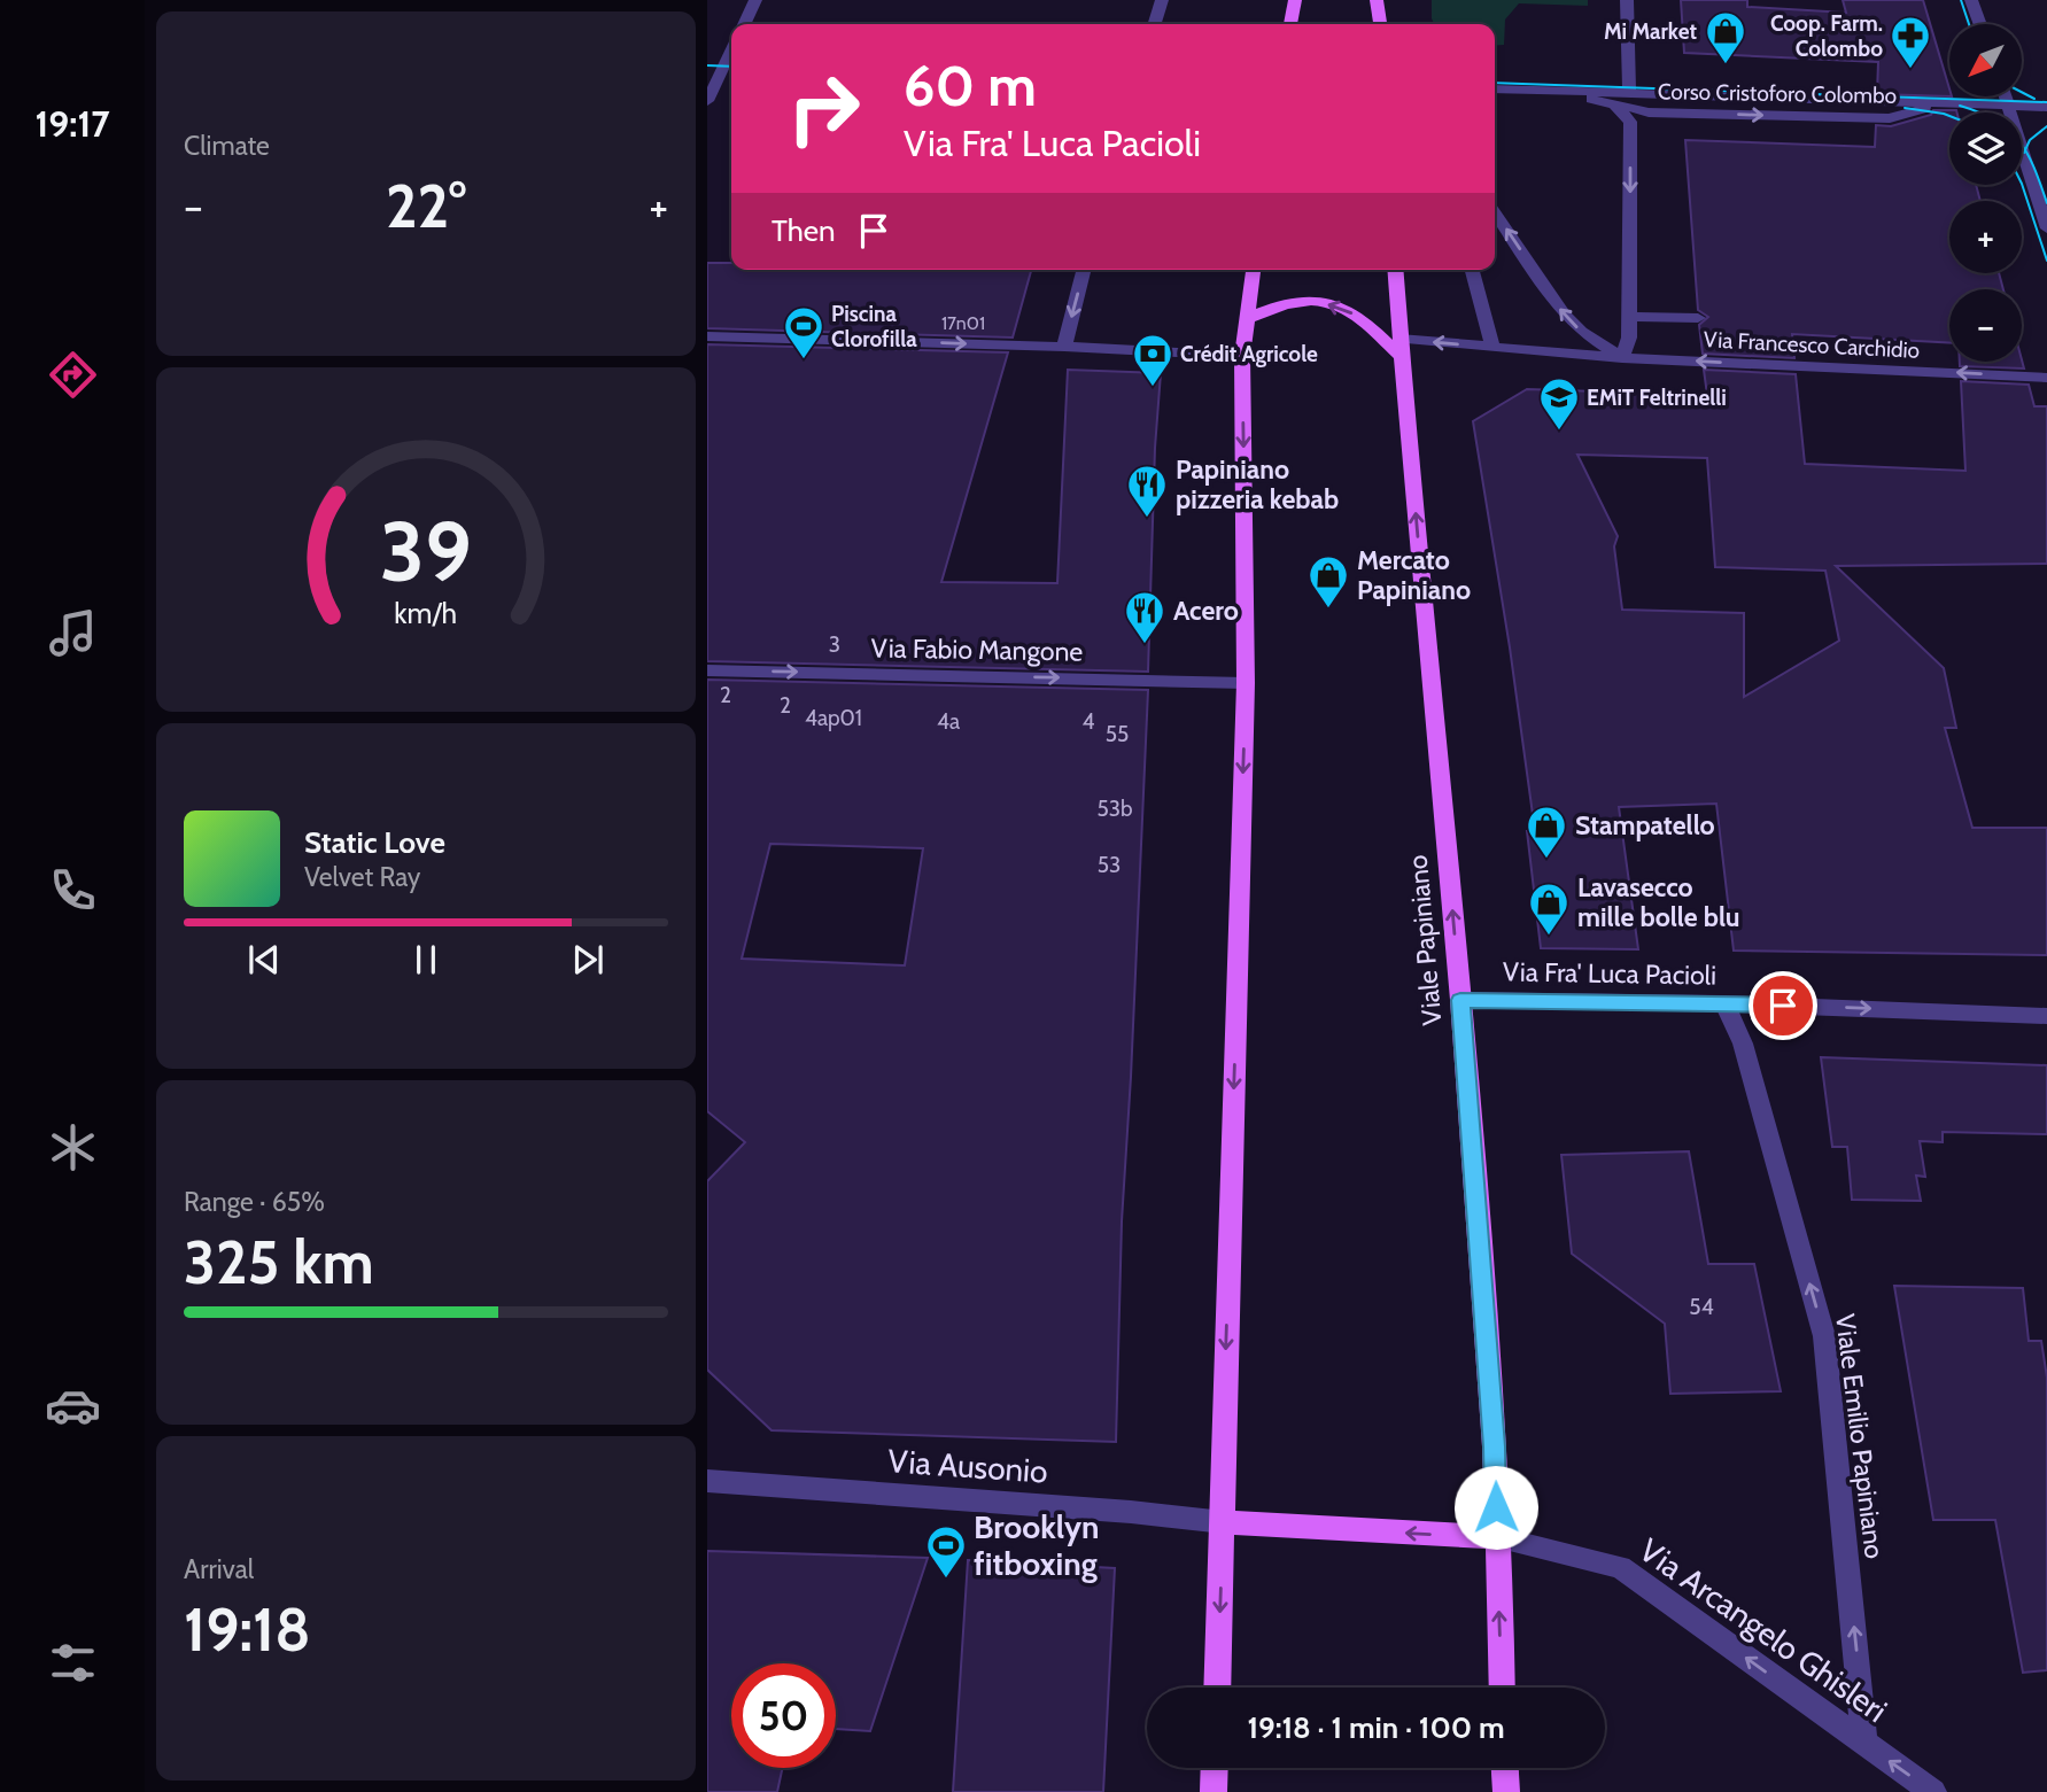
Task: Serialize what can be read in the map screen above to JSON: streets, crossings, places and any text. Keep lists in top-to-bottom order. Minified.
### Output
{"streets":{"main road":["Viale Papiniano"],"street":["Corso Cristoforo Colombo","Via Francesco Carchidio","Via Fabio Mangone","Via Fra' Luca Pacioli","Viale Emilio Papiniano","Via Ausonio","Via Arcangelo Ghisleri"]},"crossings":[["Via Francesco Carchidio","Viale Papiniano"],["Viale Papiniano","Via Fra' Luca Pacioli"],["Viale Papiniano","Via Arcangelo Ghisleri"],["Via Fra' Luca Pacioli","Viale Emilio Papiniano"],["Viale Emilio Papiniano","Via Arcangelo Ghisleri"]],"one_way":["Via Francesco Carchidio","Via Fabio Mangone","Via Fra' Luca Pacioli","Viale Emilio Papiniano","Via Arcangelo Ghisleri"],"places":{"shop":["Mi Market","Mercato Papiniano","Stampatello","Lavasecco mille bolle blu"],"pharmacy":["Coop. Farm. Colombo"],"sports":["Piscina Clorofilla","Brooklyn fitboxing"],"bank":["Crédit Agricole"],"school or university":["EMiT Feltrinelli"],"restaurant":["Papiniano pizzeria kebab","Acero"]},"house_numbers":["17n01","3","2","2","4ap01","4a","4","55","53b","53","54"],"north":"bottom left","page":{"tabs":"19:17","tile":["Climate",["Range · 65%","325 km"],["Arrival","19:18"]],"map_buttons":["+","−"],"turn":["60 m","Via Fra' Luca Pacioli"],"heat":["−","22°","+"],"then":"Then","song":["Static Love","Velvet Ray"],"limit":"50","trip":"19:18 · 1 min · 100 m","gauge":["39","km/h"]}}
